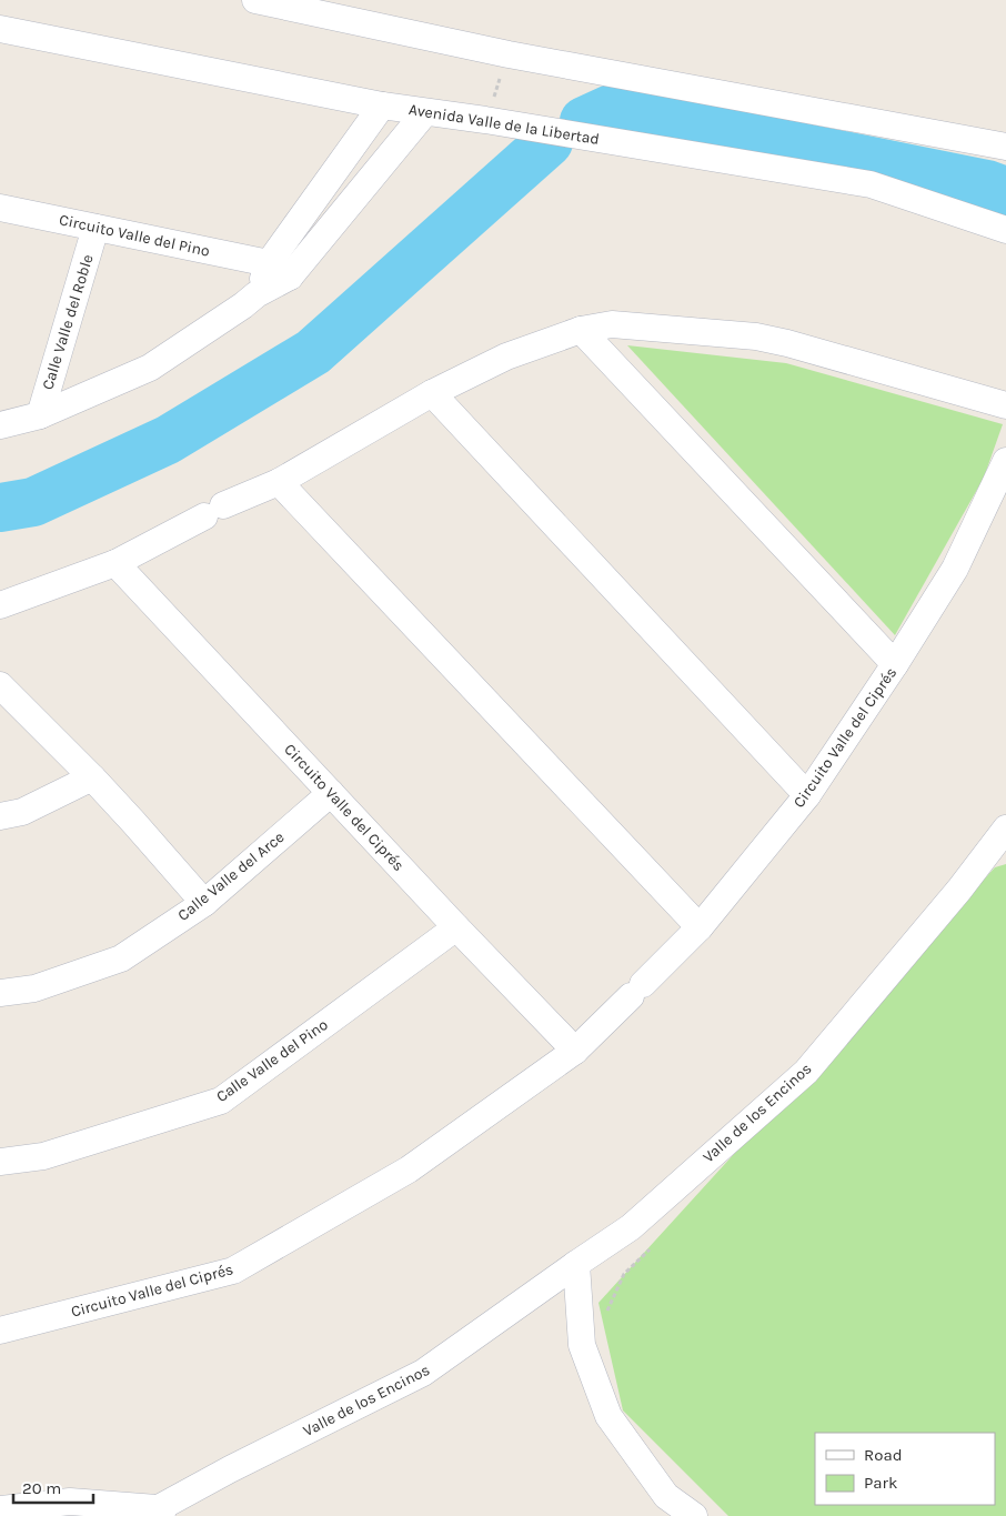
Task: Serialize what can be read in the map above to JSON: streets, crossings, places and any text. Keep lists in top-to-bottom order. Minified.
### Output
{"streets":{"street":["Avenida Valle de la Libertad","Circuito Valle del Pino","Calle Valle del Roble","Circuito Valle del Ciprés","Calle Valle del Arce","Calle Valle del Pino","Valle de los Encinos"]},"crossings":[["Circuito Valle del Pino","Calle Valle del Roble"],["Circuito Valle del Ciprés","Calle Valle del Arce"],["Circuito Valle del Ciprés","Calle Valle del Pino"]],"legend":["Road","Park"],"scale_bar":"20 m"}
